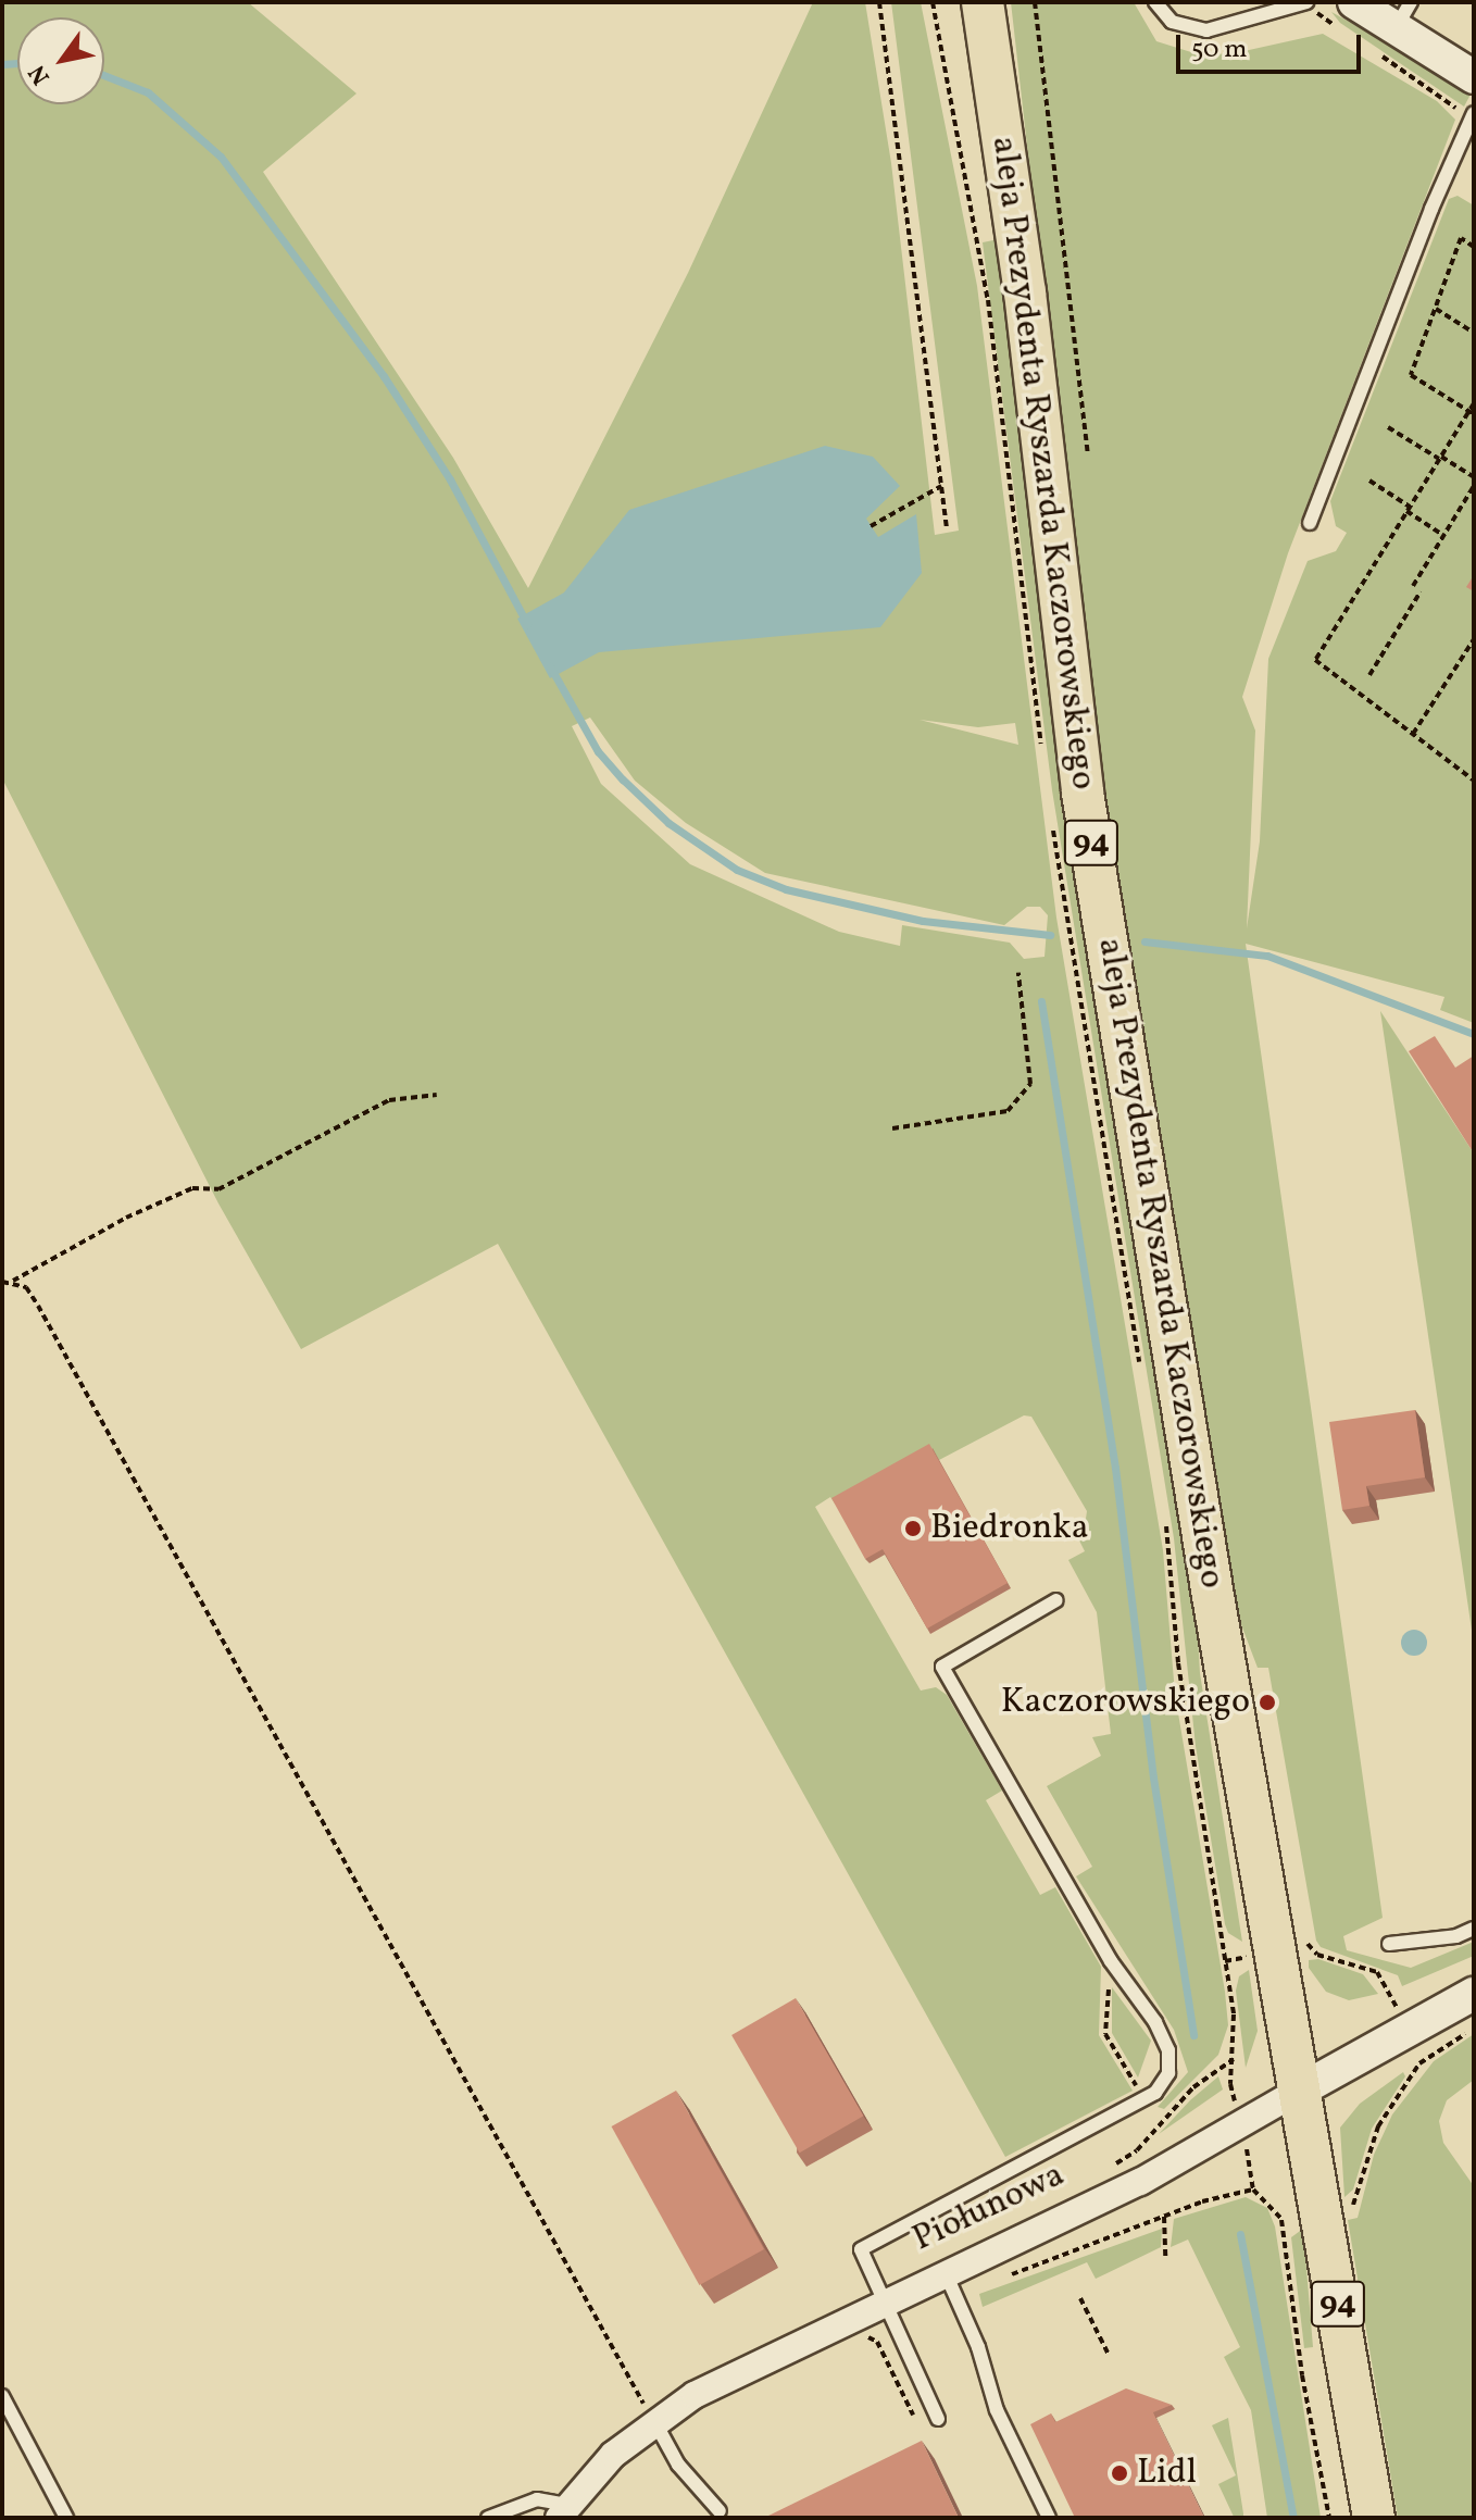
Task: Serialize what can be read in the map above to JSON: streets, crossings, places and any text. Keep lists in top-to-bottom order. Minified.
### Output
{"streets":{"main road":["aleja Prezydenta Ryszarda Kaczorowskiego","94"],"street":["Piołunowa"]},"crossings":[["aleja Prezydenta Ryszarda Kaczorowskiego","Piołunowa"]],"places":["Biedronka","Kaczorowskiego","Lidl"],"scale_bar":"50 m","north":"bottom left"}
